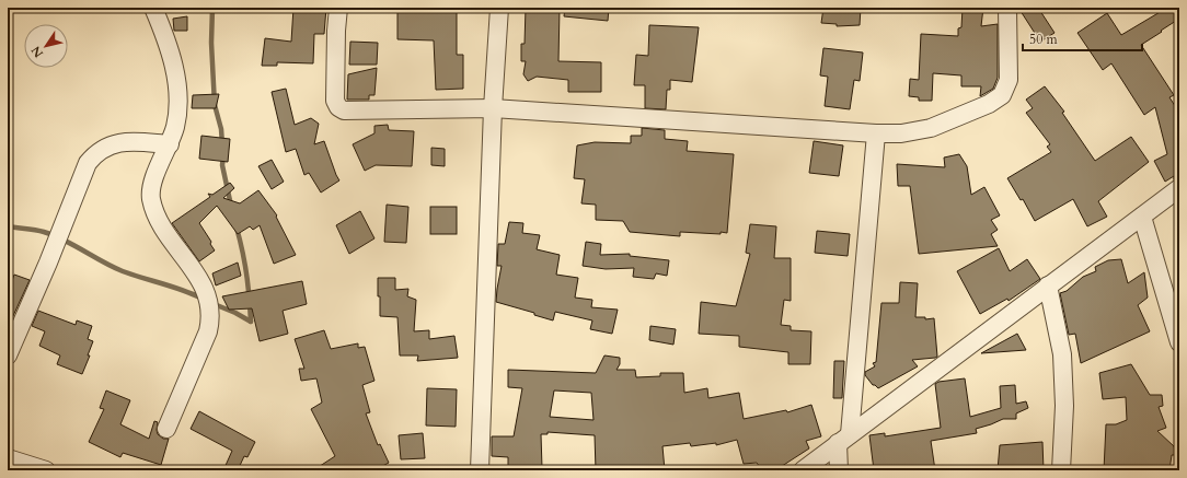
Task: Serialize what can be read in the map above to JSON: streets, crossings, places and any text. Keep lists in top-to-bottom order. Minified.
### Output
{"scale_bar":"50 m","north":"bottom left"}
